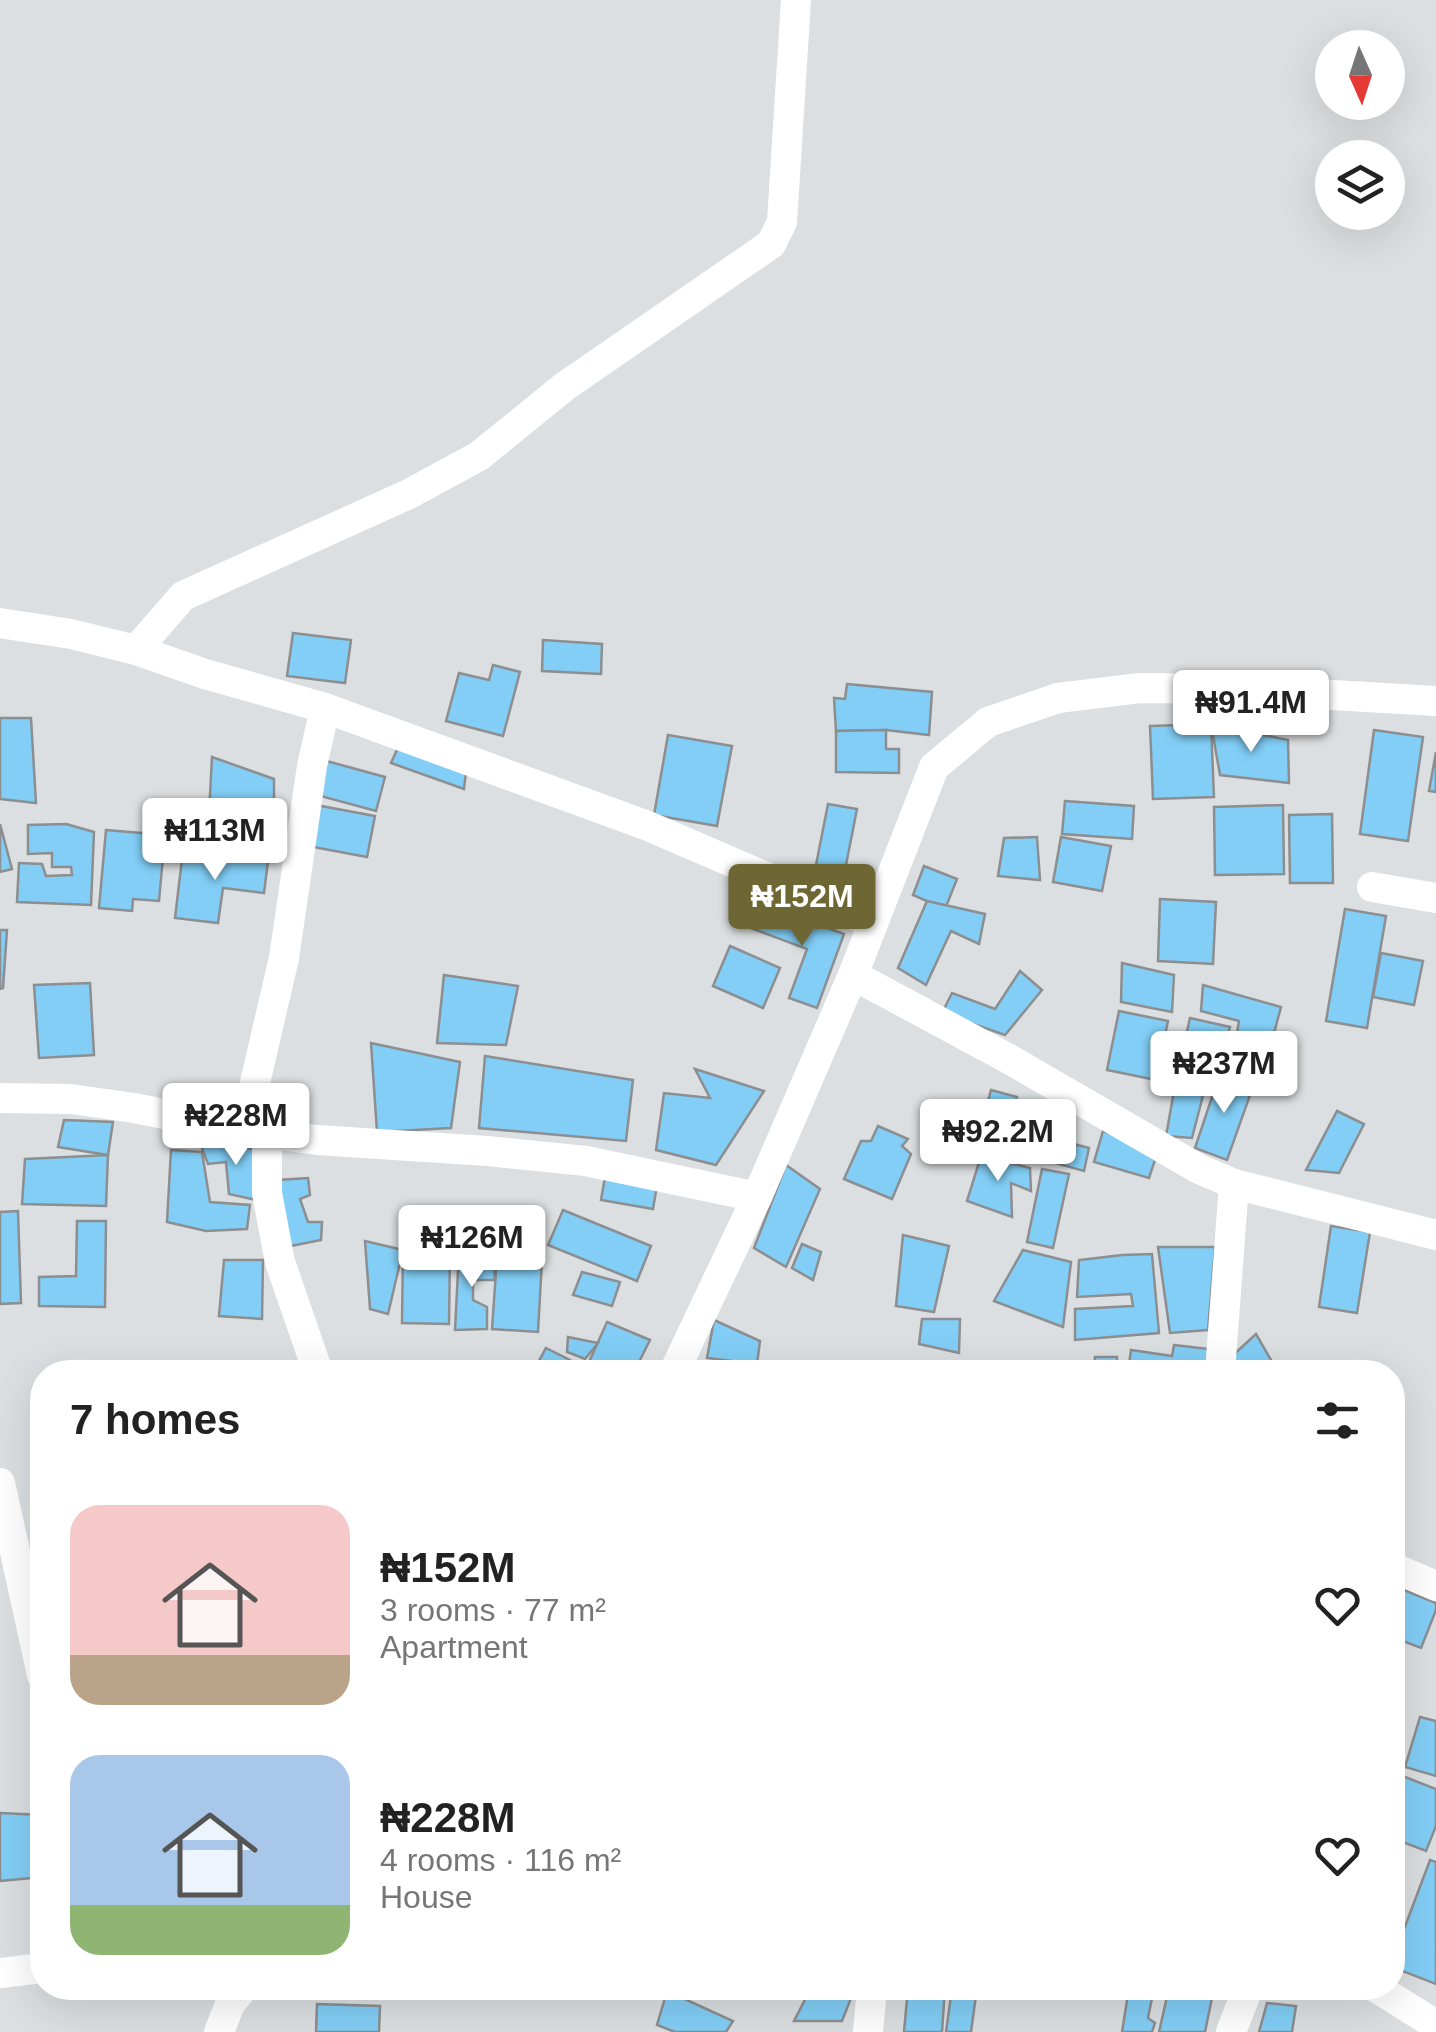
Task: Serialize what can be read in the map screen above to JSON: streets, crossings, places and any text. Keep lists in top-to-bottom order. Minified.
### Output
{"north":"bottom","page":{"price":["₦91.4M","₦113M","₦152M","₦237M","₦228M","₦92.2M","₦126M"],"heading":"7 homes","list":[{"name":"₦152M","note":"3 rooms · 77 m² · Apartment"},{"name":"₦228M","note":"4 rooms · 116 m² · House"}]}}
